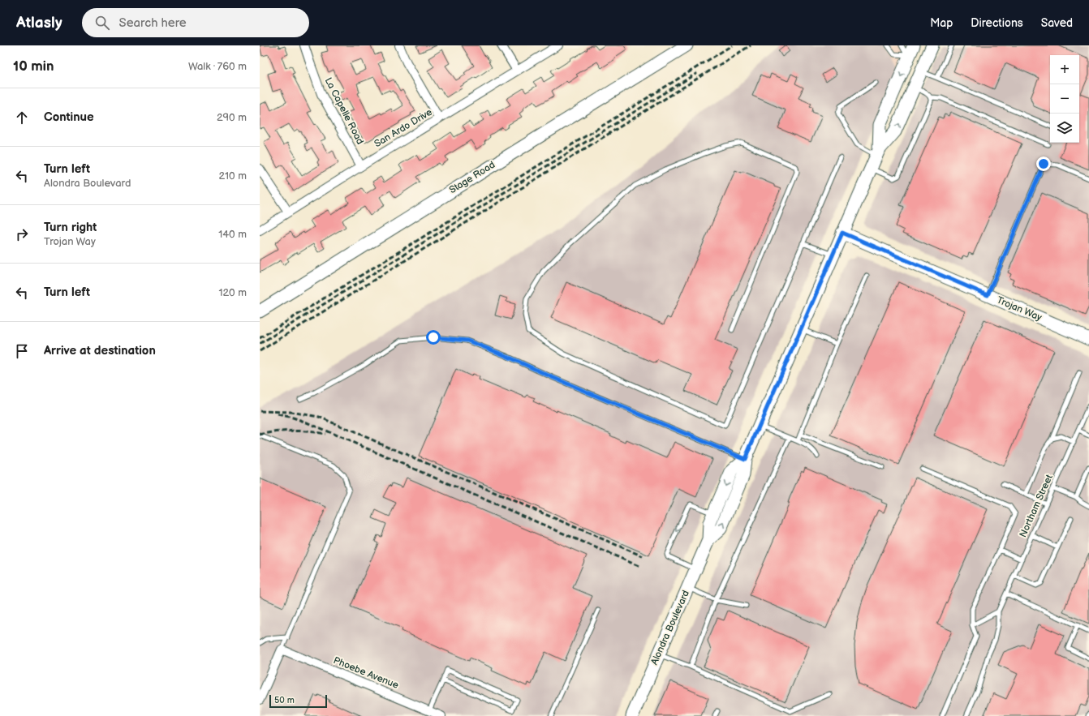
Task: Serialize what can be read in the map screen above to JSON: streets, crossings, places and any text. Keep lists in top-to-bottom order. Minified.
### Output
{"streets":{"main road":["Stage Road","Trojan Way","Alondra Boulevard"],"street":["La Capelle Road","San Ardo Drive","Phoebe Avenue"],"lane":["Northam Street"]},"crossings":[["La Capelle Road","San Ardo Drive"],["Trojan Way","Alondra Boulevard"]],"scale_bar":"50 m","page":{"header":"Atlasly","search":"Search here","nav":["Map","Directions","Saved"],"heading":["10 min","Walk · 760 m"],"map_buttons":["+","−"],"list":[["Continue","290 m"],["Turn left","Alondra Boulevard","210 m"],["Turn right","Trojan Way","140 m"],["Turn left","120 m"],"Arrive at destination"],"scale":"50 m"}}
